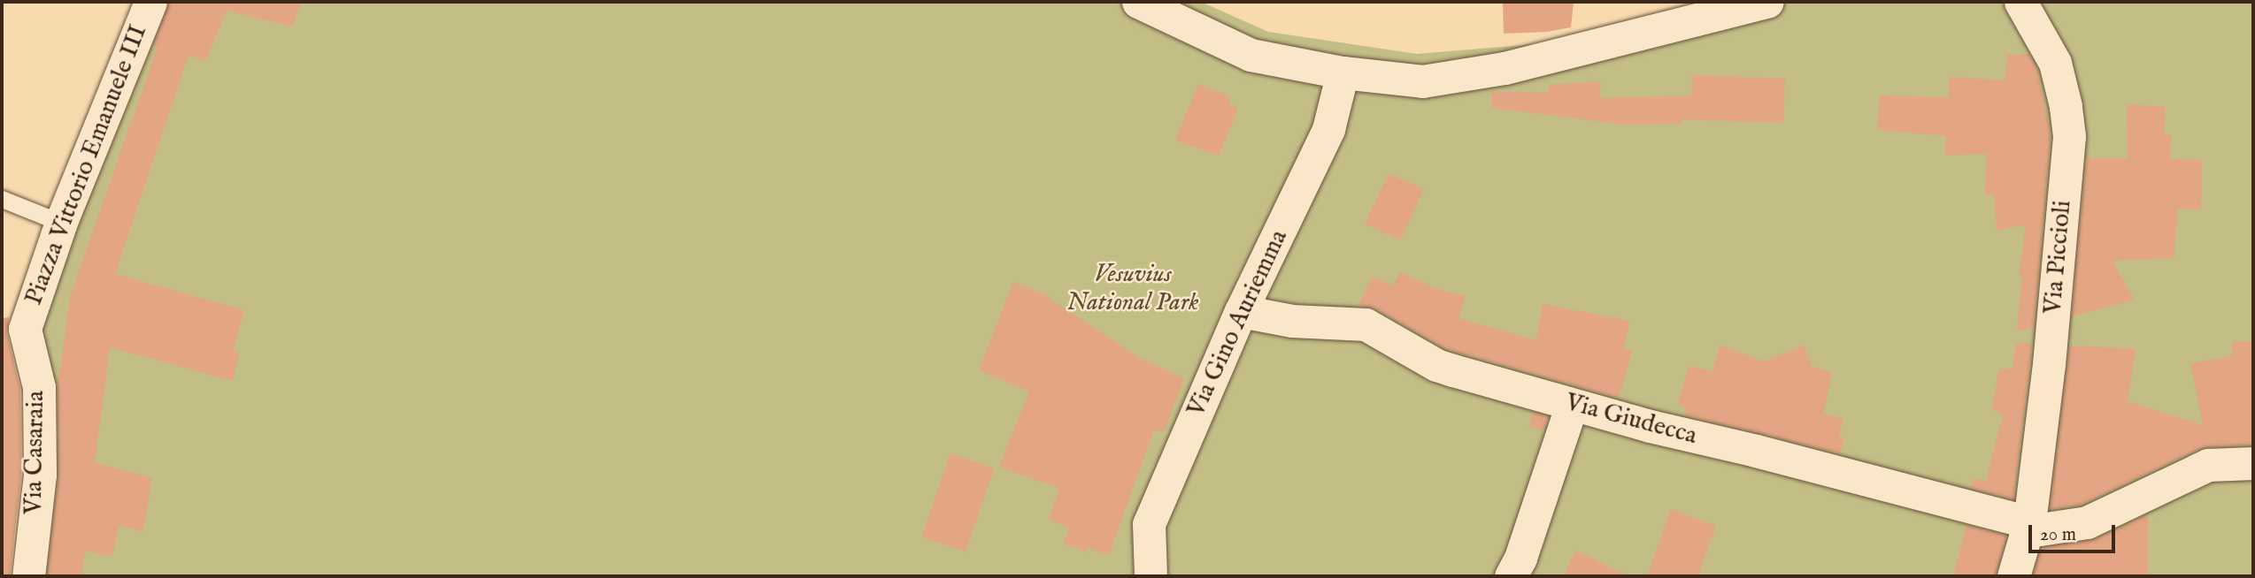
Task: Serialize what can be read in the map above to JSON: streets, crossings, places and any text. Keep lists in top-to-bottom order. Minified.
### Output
{"streets":{"street":["Piazza Vittorio Emanuele III","Via Piccioli","Via Gino Auriemma","Via Giudecca","Via Casaraia"]},"crossings":[["Piazza Vittorio Emanuele III","Via Casaraia"],["Via Piccioli","Via Giudecca"],["Via Gino Auriemma","Via Giudecca"]],"parks":["Vesuvius National Park"],"scale_bar":"20 m"}
